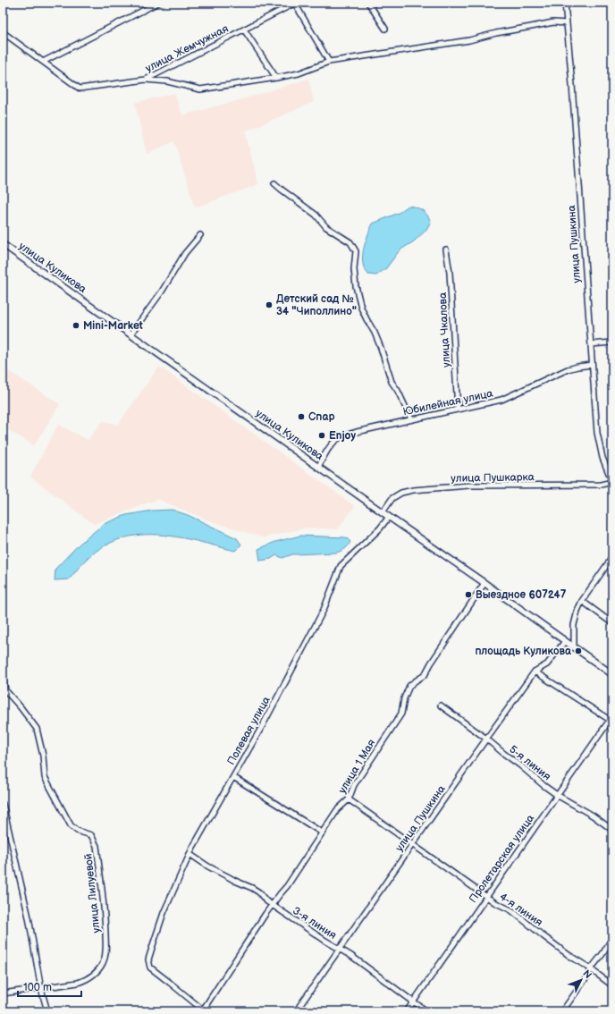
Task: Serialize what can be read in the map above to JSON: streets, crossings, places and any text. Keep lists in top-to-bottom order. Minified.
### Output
{"streets":{"main road":["улица Куликова"],"street":["улица Жемчужная","улица Пушкина","улица Чкалова","Юбилейная улица","улица Пушкарка","Полевая улица","5-я линия","улица 1 Мая","Пролетарская улица","улица Лилуевой","4-я линия","3-я линия"]},"crossings":[["улица Пушкина","улица Куликова"],["улица Пушкина","Юбилейная улица"],["улица Пушкина","улица Пушкарка"],["улица Пушкина","5-я линия"],["улица Пушкина","4-я линия"],["улица Пушкина","3-я линия"],["улица Куликова","Юбилейная улица"],["улица Куликова","улица Пушкарка"],["улица Куликова","Полевая улица"],["улица Куликова","улица 1 Мая"],["улица Чкалова","Юбилейная улица"],["Полевая улица","улица 1 Мая"],["Полевая улица","3-я линия"],["5-я линия","Пролетарская улица"],["улица 1 Мая","4-я линия"],["улица 1 Мая","3-я линия"],["Пролетарская улица","4-я линия"],["Пролетарская улица","3-я линия"]],"places":["Детский сад № 34 \"Чиполлино\"","Mini-Market","Спар","Enjoy","Выездное 607247","площадь Куликова"],"scale_bar":"100 m","north":"top right"}
